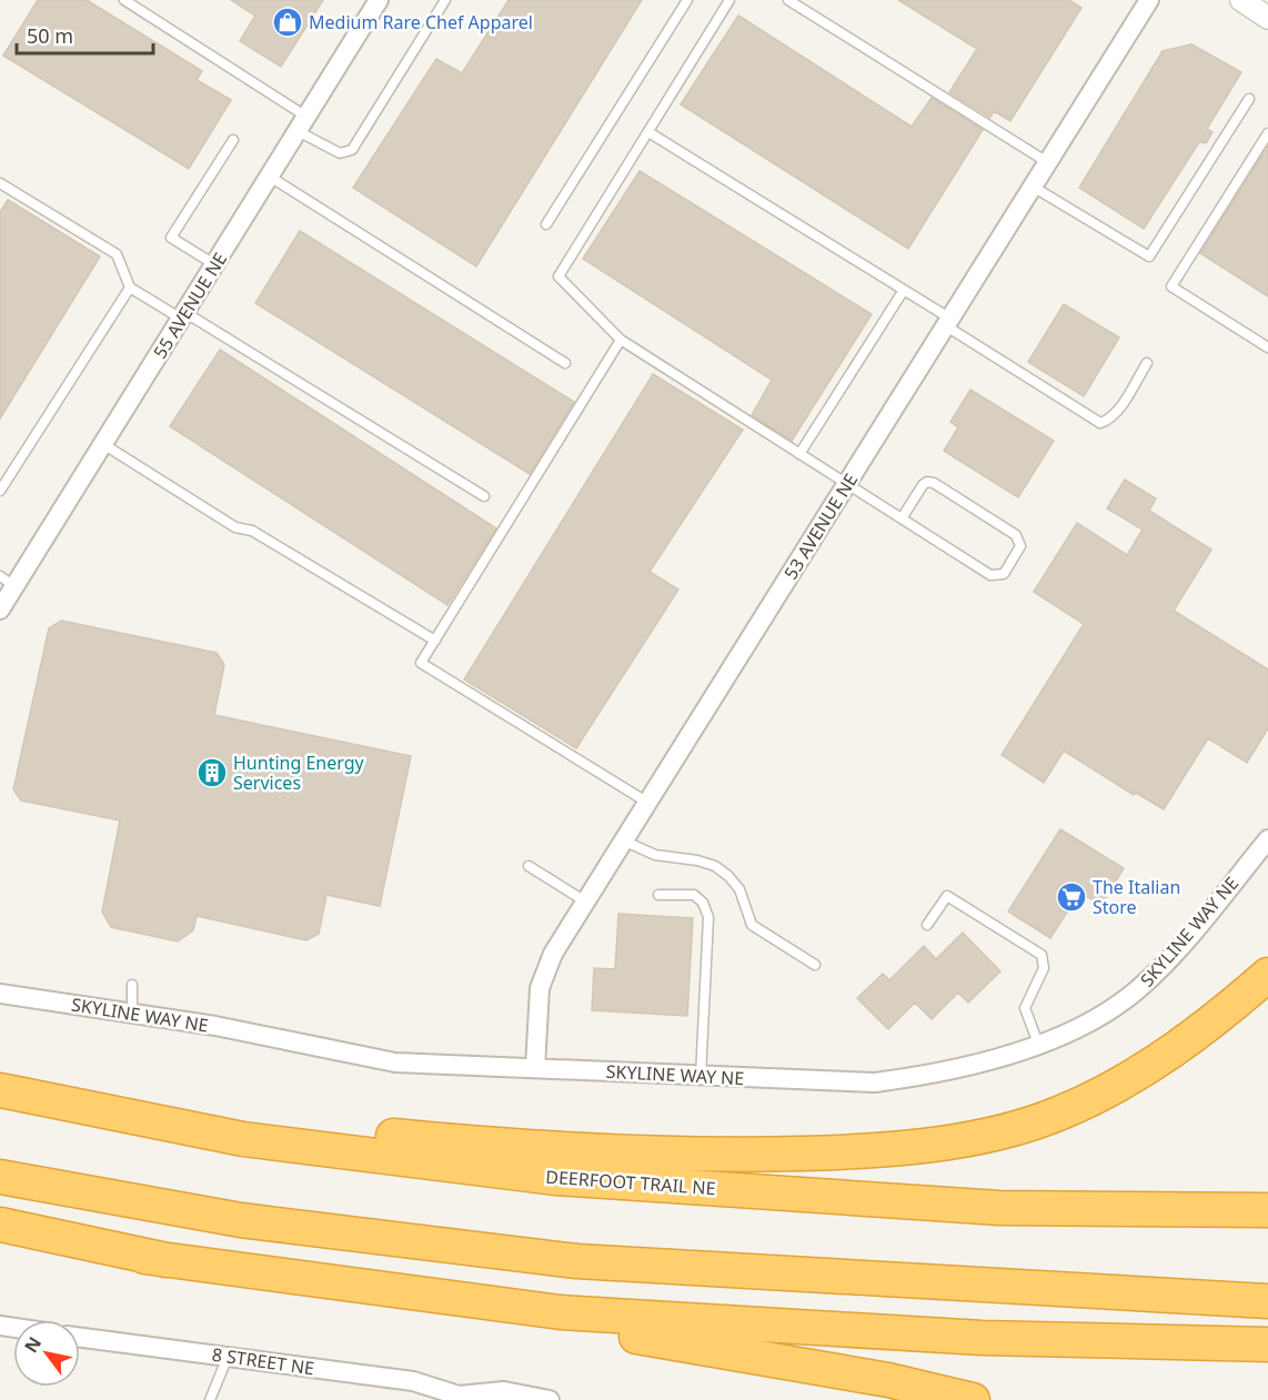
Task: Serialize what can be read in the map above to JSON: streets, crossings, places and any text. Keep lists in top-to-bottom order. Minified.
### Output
{"streets":{"highway":["DEERFOOT TRAIL NE"],"street":["55 AVENUE NE","53 AVENUE NE","SKYLINE WAY NE","8 STREET NE"]},"crossings":[["53 AVENUE NE","SKYLINE WAY NE"]],"places":{"shop":["Medium Rare Chef Apparel"],"building":["Hunting Energy Services"],"supermarket":["The Italian Store"]},"scale_bar":"50 m","north":"top left"}
